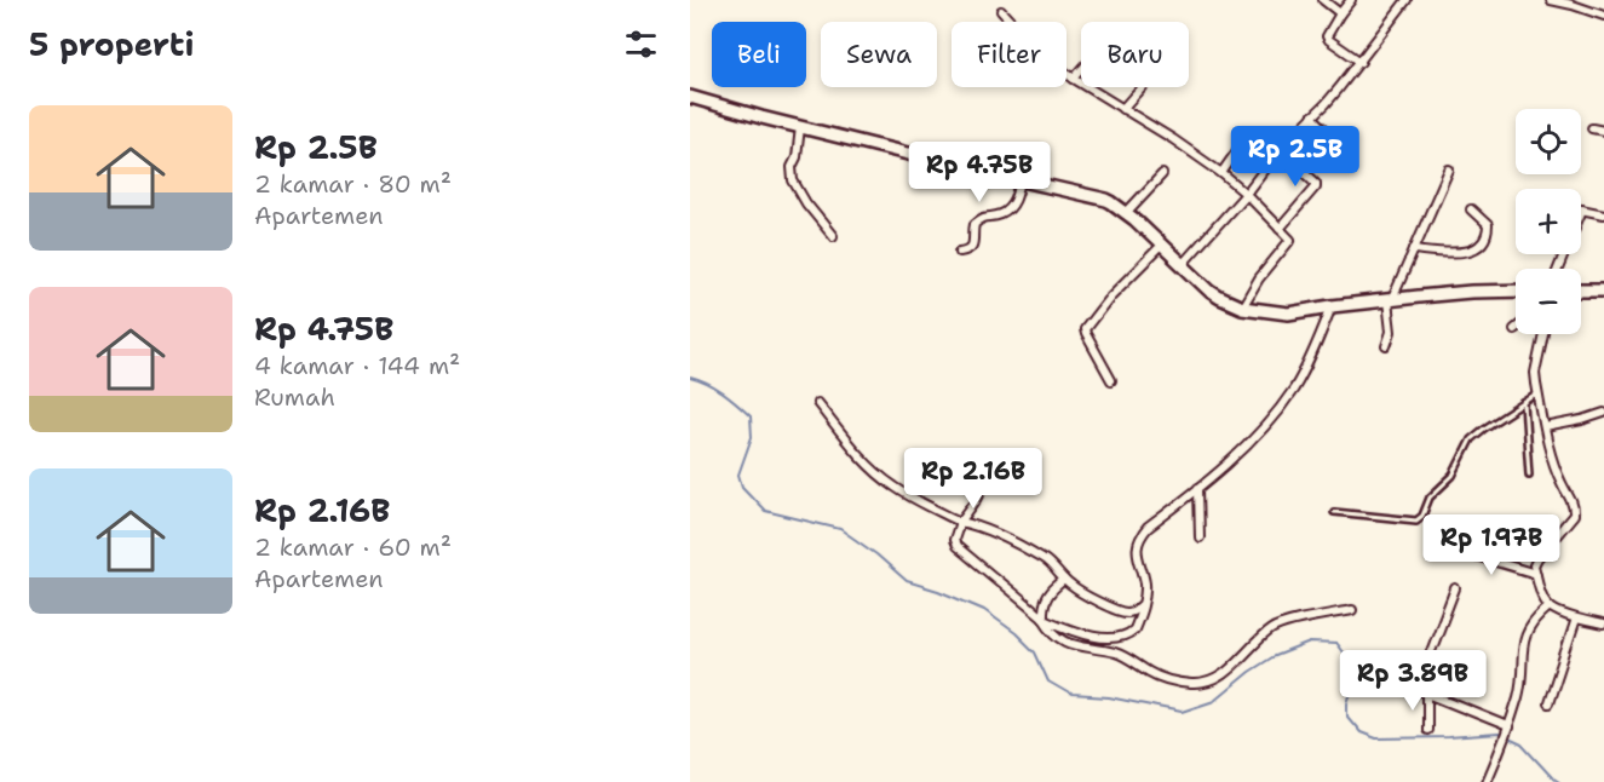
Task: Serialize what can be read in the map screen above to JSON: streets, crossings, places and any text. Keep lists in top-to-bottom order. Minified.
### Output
{"page":{"heading":"5 properti","chip":["Beli","Sewa","Filter","Baru"],"list":[{"name":"Rp 2.5B","note":"2 kamar · 80 m² · Apartemen"},{"name":"Rp 4.75B","note":"4 kamar · 144 m² · Rumah"},{"name":"Rp 2.16B","note":"2 kamar · 60 m² · Apartemen"}],"map_buttons":["+","−"],"price":["Rp 2.5B","Rp 4.75B","Rp 2.16B","Rp 1.97B","Rp 3.89B"]}}
